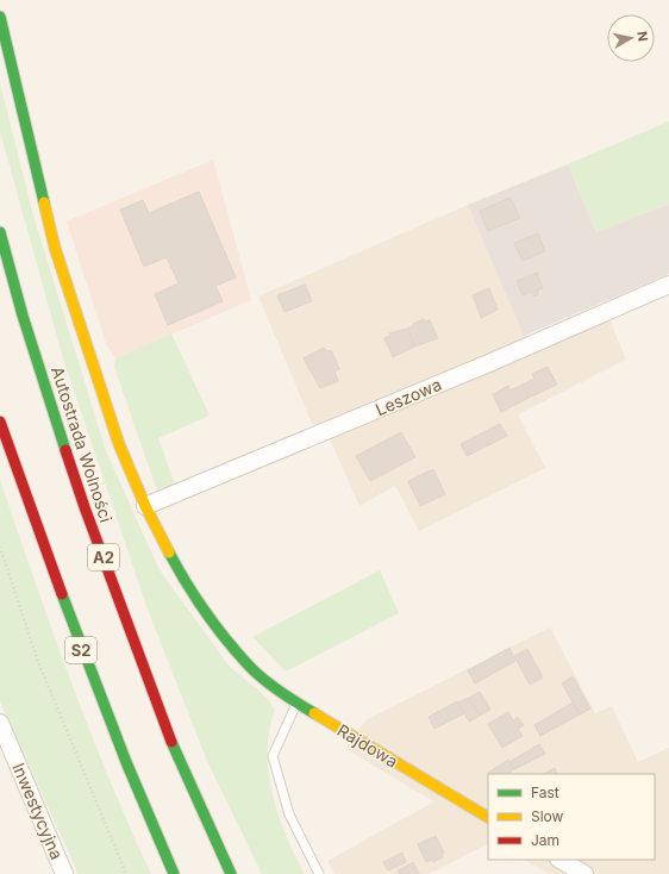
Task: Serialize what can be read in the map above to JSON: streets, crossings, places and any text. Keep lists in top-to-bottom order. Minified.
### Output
{"streets":{"main road":["Autostrada Wolności","A2","S2","Rajdowa"],"street":["Leszowa","Inwestycyjna"]},"crossings":[["Leszowa","Rajdowa"]],"legend":["Fast","Slow","Jam"],"north":"right"}
